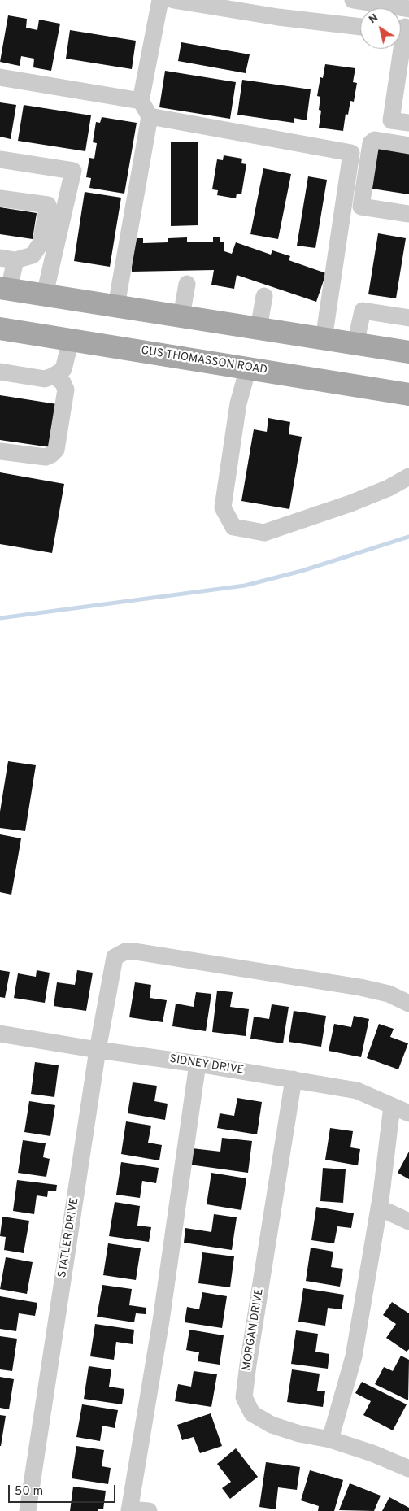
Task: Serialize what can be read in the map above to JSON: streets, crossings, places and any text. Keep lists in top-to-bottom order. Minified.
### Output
{"streets":{"main road":["GUS THOMASSON ROAD"],"street":["SIDNEY DRIVE","STATLER DRIVE","MORGAN DRIVE"]},"crossings":[["SIDNEY DRIVE","STATLER DRIVE"],["SIDNEY DRIVE","MORGAN DRIVE"]],"scale_bar":"50 m","north":"top left"}
